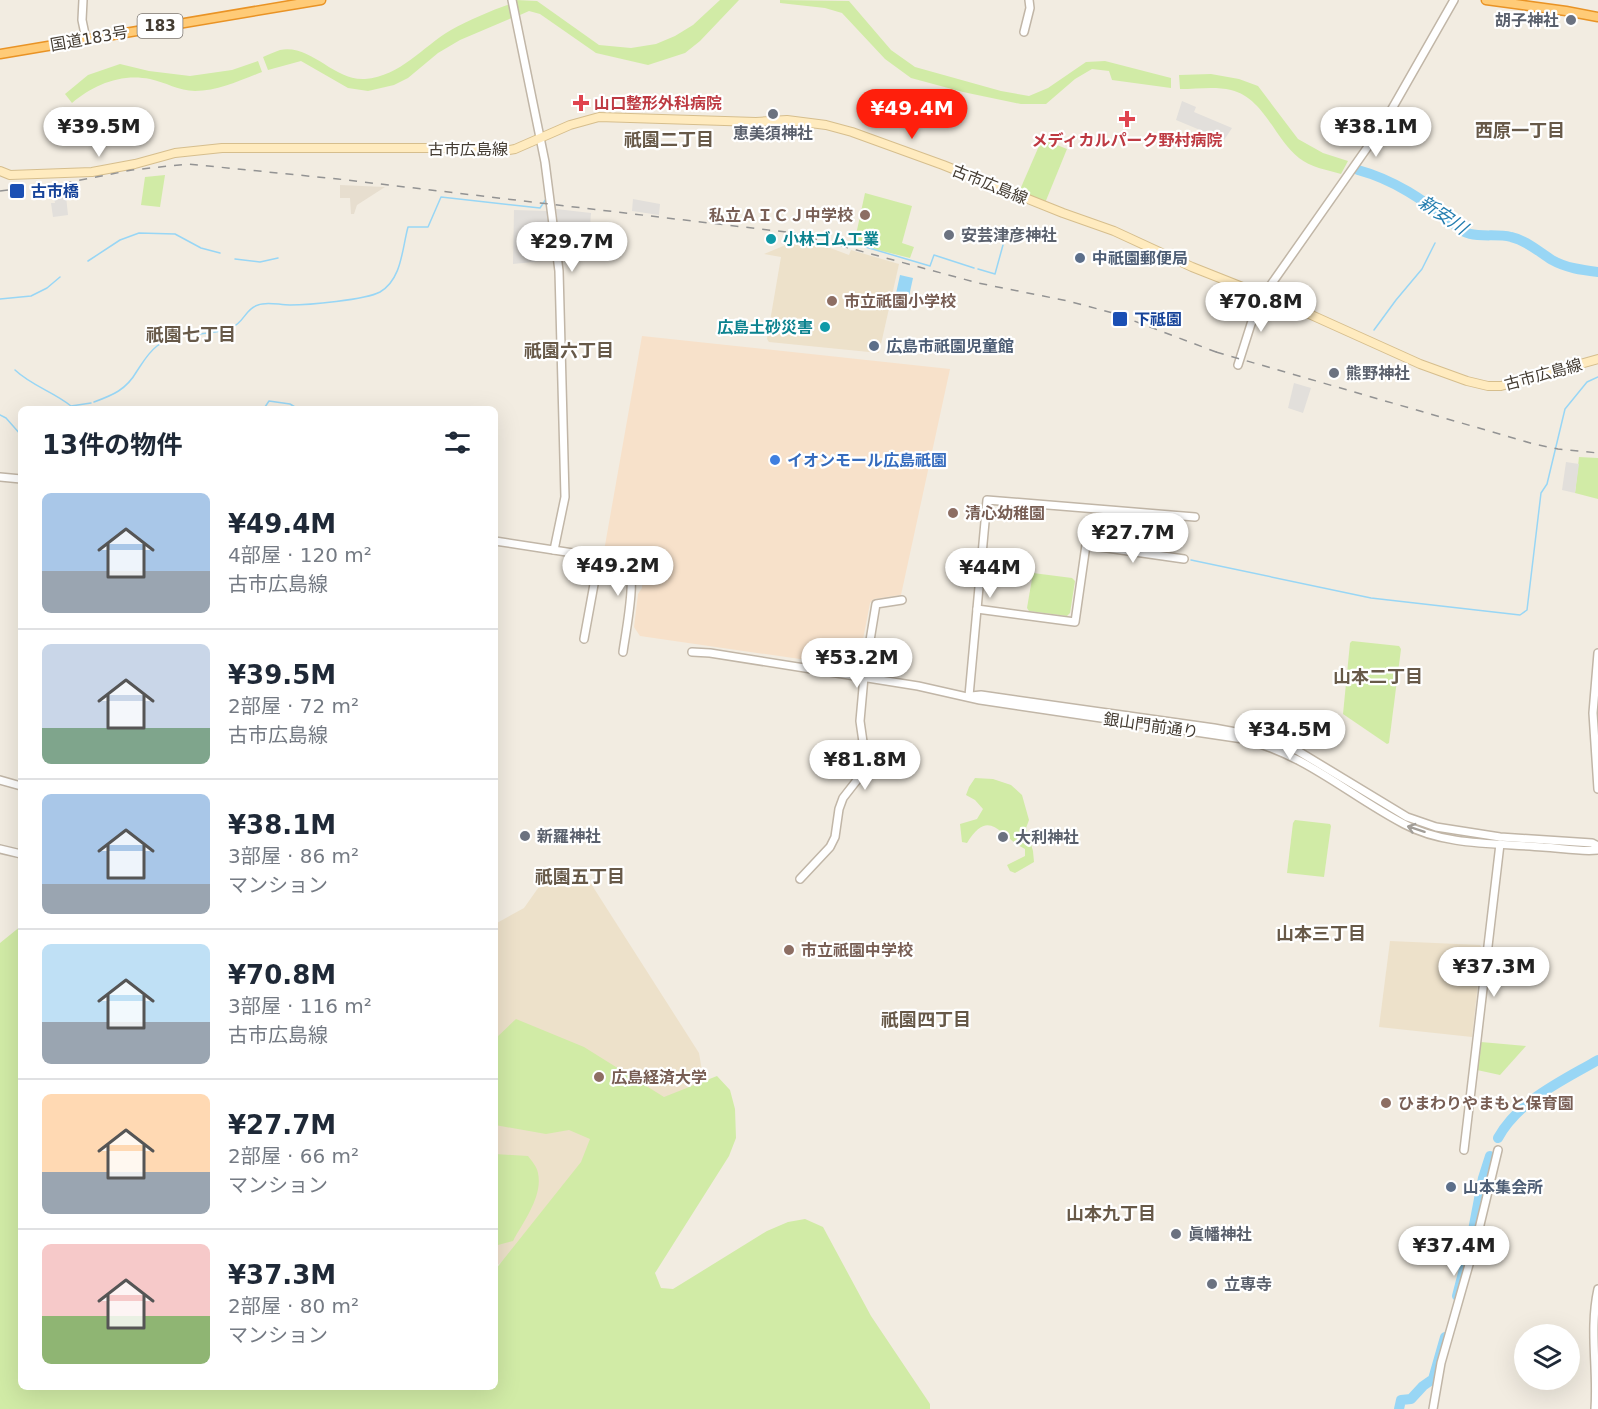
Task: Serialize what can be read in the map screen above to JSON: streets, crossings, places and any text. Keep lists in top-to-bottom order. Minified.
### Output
{"streets":{"highway":["183","国道183号"],"main road":["古市広島線"],"street":["銀山門前通り"]},"districts":["西原一丁目","祇園二丁目","祇園七丁目","祇園六丁目","山本二丁目","祇園五丁目","山本三丁目","祇園四丁目","山本九丁目"],"water":["新安川"],"places":{"other":["胡子神社","恵美須神社","私立ＡＩＣＪ中学校","安芸津彦神社","小林ゴム工業","中祇園郵便局","市立祇園小学校","広島土砂災害","広島市祇園児童館","熊野神社","イオンモール広島祇園","清心幼稚園","新羅神社","大利神社","市立祇園中学校","広島経済大学","ひまわりやまもと保育園","山本集会所","眞幡神社","立専寺"],"health":["山口整形外科病院","メディカルパーク野村病院"],"transit":["古市橋","下祗園"]},"page":{"price":["¥49.4M","¥39.5M","¥38.1M","¥29.7M","¥70.8M","¥27.7M","¥49.2M","¥44M","¥53.2M","¥34.5M","¥81.8M","¥37.3M","¥37.4M"],"heading":"13件の物件","list":[{"name":"¥49.4M","note":"4部屋 · 120 m² · 古市広島線"},{"name":"¥39.5M","note":"2部屋 · 72 m² · 古市広島線"},{"name":"¥38.1M","note":"3部屋 · 86 m² · マンション"},{"name":"¥70.8M","note":"3部屋 · 116 m² · 古市広島線"},{"name":"¥27.7M","note":"2部屋 · 66 m² · マンション"},{"name":"¥37.3M","note":"2部屋 · 80 m² · マンション"}]}}
